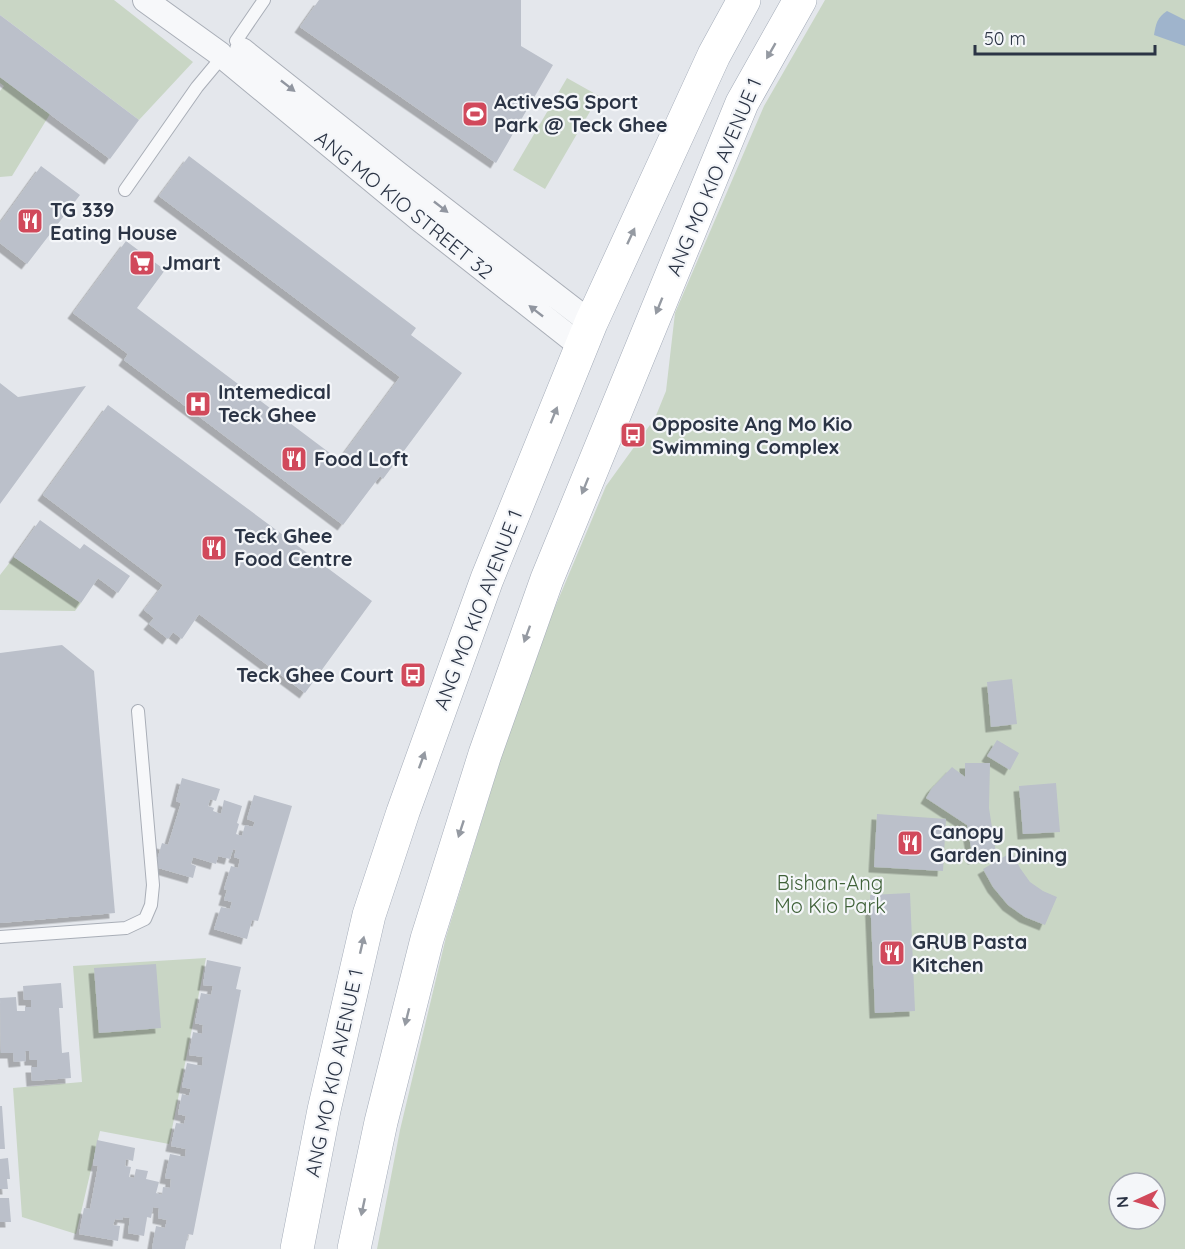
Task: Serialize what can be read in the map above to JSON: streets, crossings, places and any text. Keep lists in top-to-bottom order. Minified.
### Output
{"streets":{"main road":["ANG MO KIO AVENUE 1"],"street":["ANG MO KIO STREET 32"]},"crossings":[["ANG MO KIO AVENUE 1","ANG MO KIO STREET 32"]],"parks":["Bishan-Ang Mo Kio Park"],"places":{"sports":["ActiveSG Sport Park @ Teck Ghee"],"restaurant":["TG 339 Eating House","Food Loft","Teck Ghee Food Centre","Canopy Garden Dining","GRUB Pasta Kitchen"],"supermarket":["Jmart"],"hospital":["Intemedical Teck Ghee"],"bus stop":["Opposite Ang Mo Kio Swimming Complex","Teck Ghee Court"]},"scale_bar":"50 m","north":"left"}
